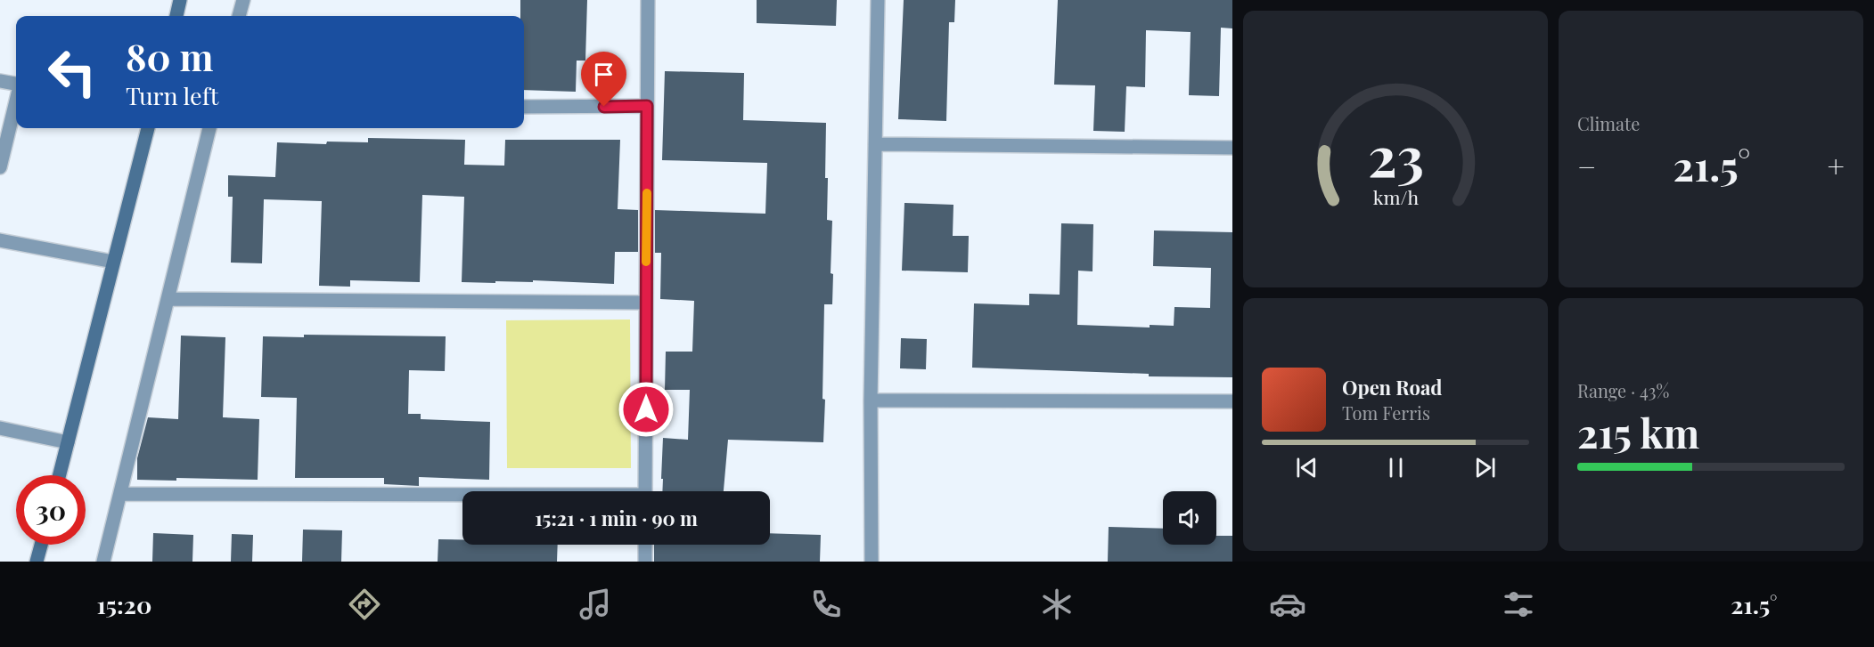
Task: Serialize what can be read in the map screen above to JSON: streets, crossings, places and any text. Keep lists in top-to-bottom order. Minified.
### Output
{"page":{"tile":["Climate",["Range · 43%","215 km"]],"turn":["80 m","Turn left"],"heat":["−","21.5°","+"],"song":["Open Road","Tom Ferris"],"limit":"30","trip":"15:21 · 1 min · 90 m","tabs":["15:20","21.5°"],"gauge":["23","km/h"]}}
